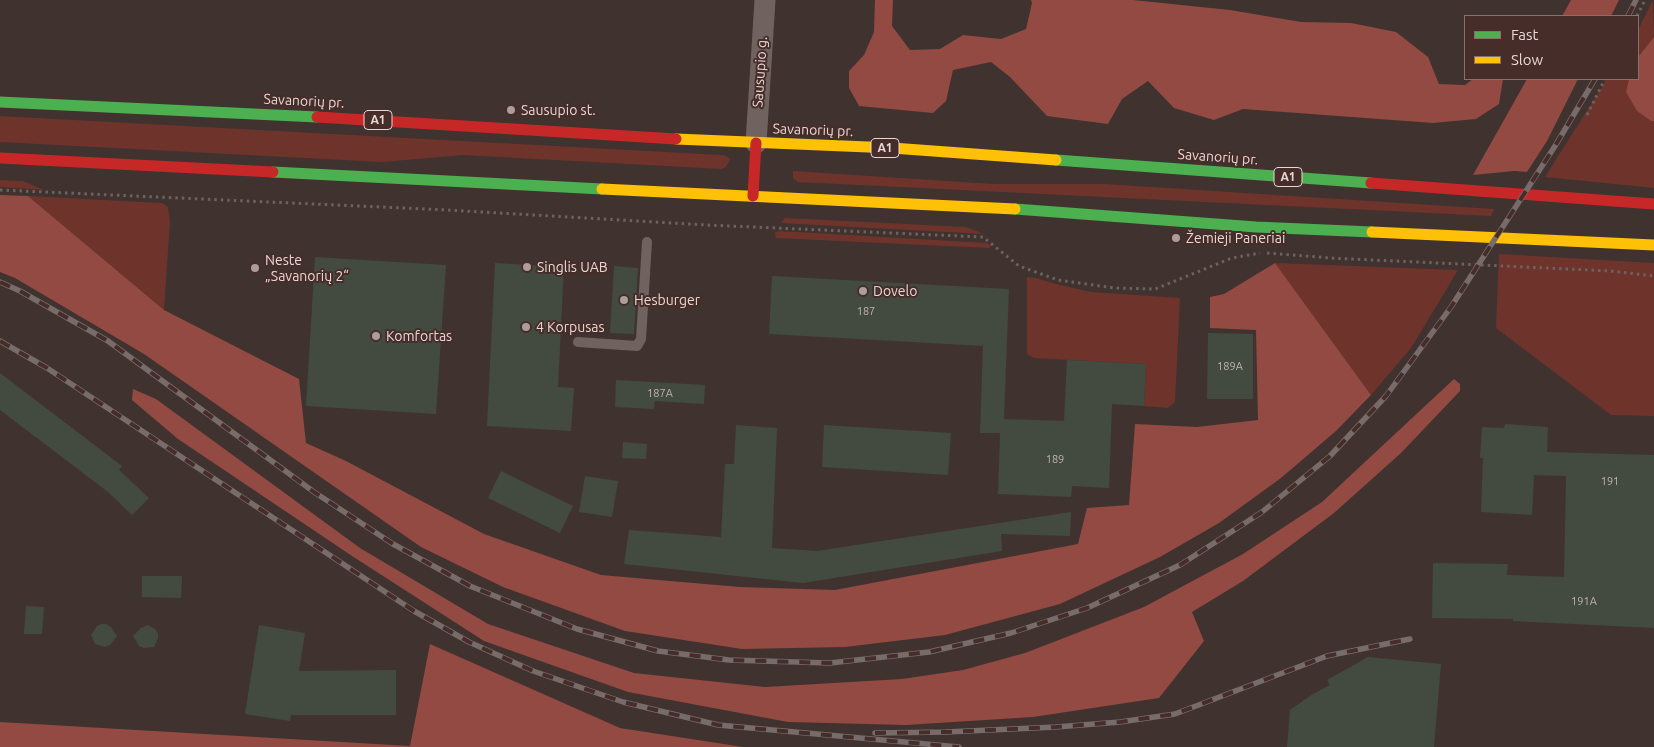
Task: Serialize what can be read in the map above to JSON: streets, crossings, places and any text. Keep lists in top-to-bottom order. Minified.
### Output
{"streets":{"highway":["Savanorių pr.","A1"],"street":["Sausupio g."]},"crossings":[["Sausupio g.","Savanorių pr."]],"places":["Sausupio st.","Žemieji Paneriai","Singlis UAB","Neste „Savanorių 2“","Dovelo","Hesburger","4 Korpusas","Komfortas"],"house_numbers":["187","189A","187A","189","191","191A"],"legend":["Fast","Slow"]}
